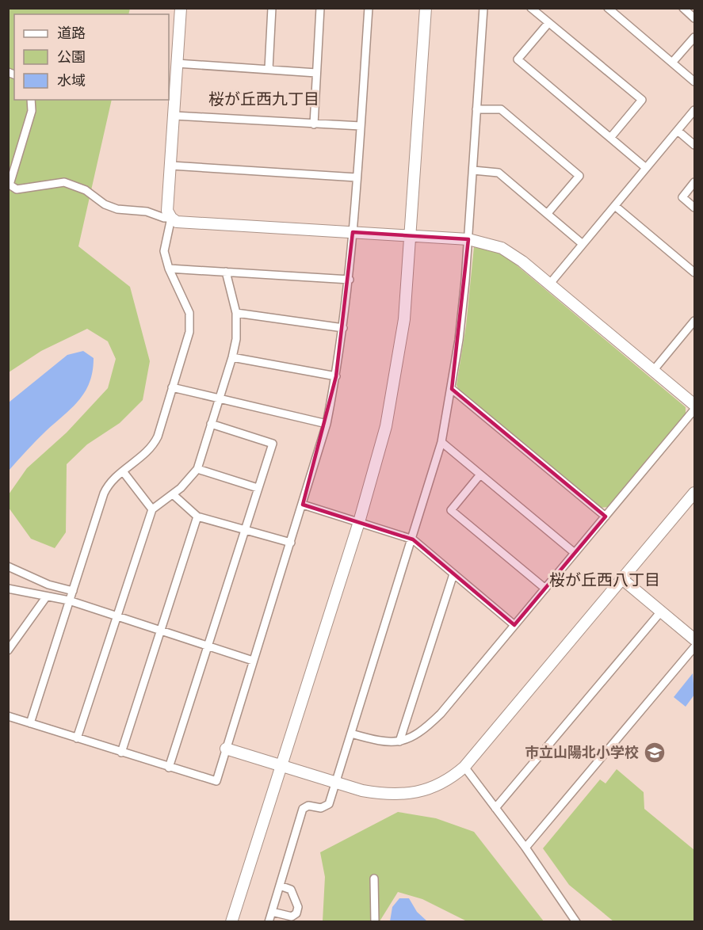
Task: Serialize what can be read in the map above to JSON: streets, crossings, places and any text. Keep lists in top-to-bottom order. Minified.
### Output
{"districts":["桜が丘西九丁目","桜が丘西八丁目"],"places":{"school or university":["市立山陽北小学校"]},"legend":["道路","公園","水域"]}
